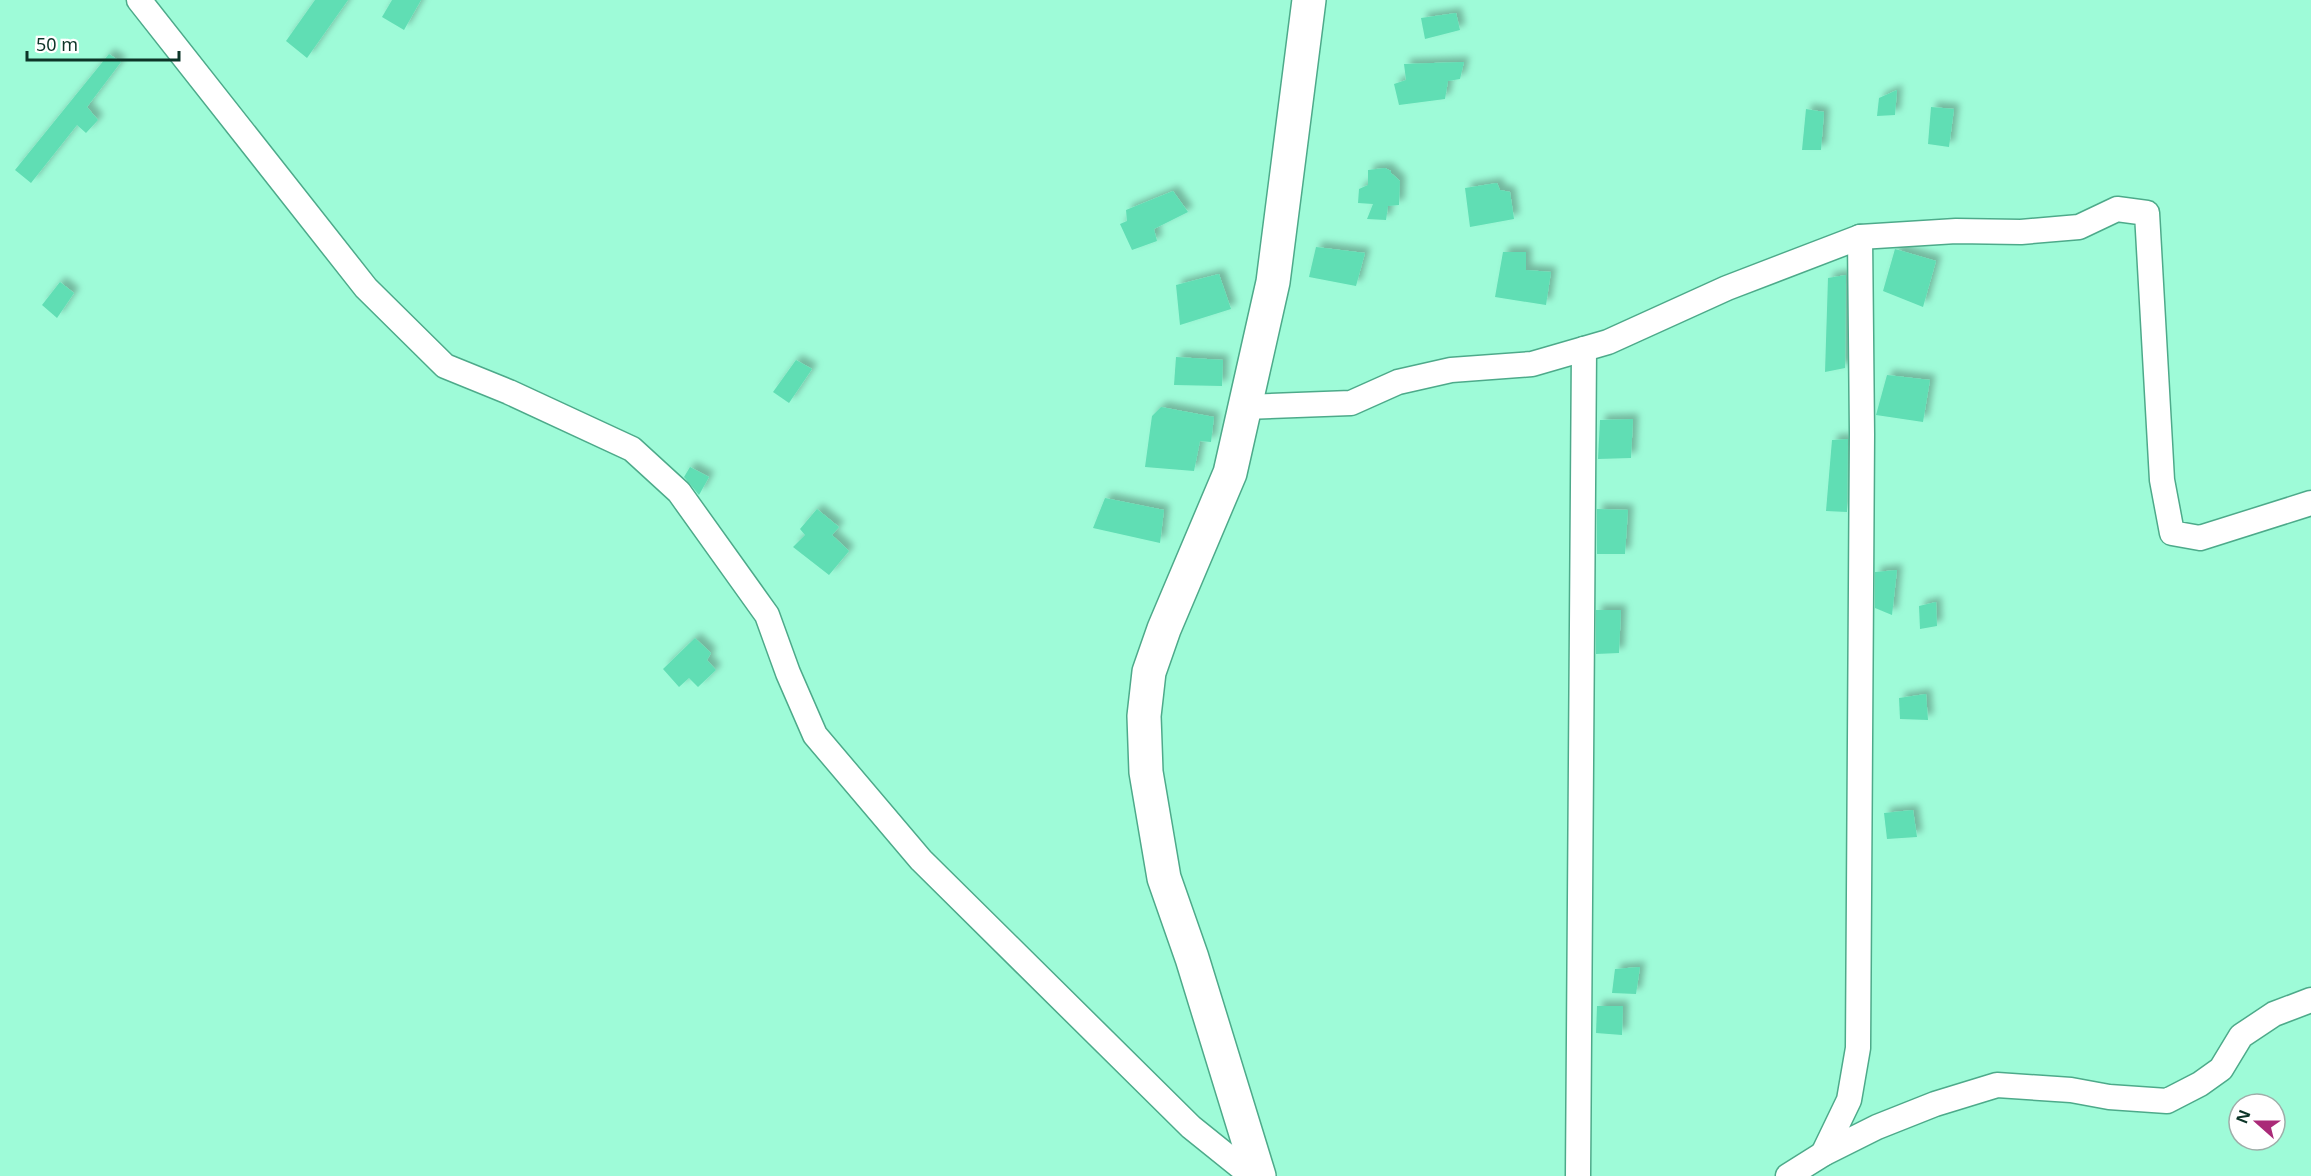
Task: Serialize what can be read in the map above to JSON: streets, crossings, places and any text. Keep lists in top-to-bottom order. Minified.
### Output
{"scale_bar":"50 m","north":"left"}
